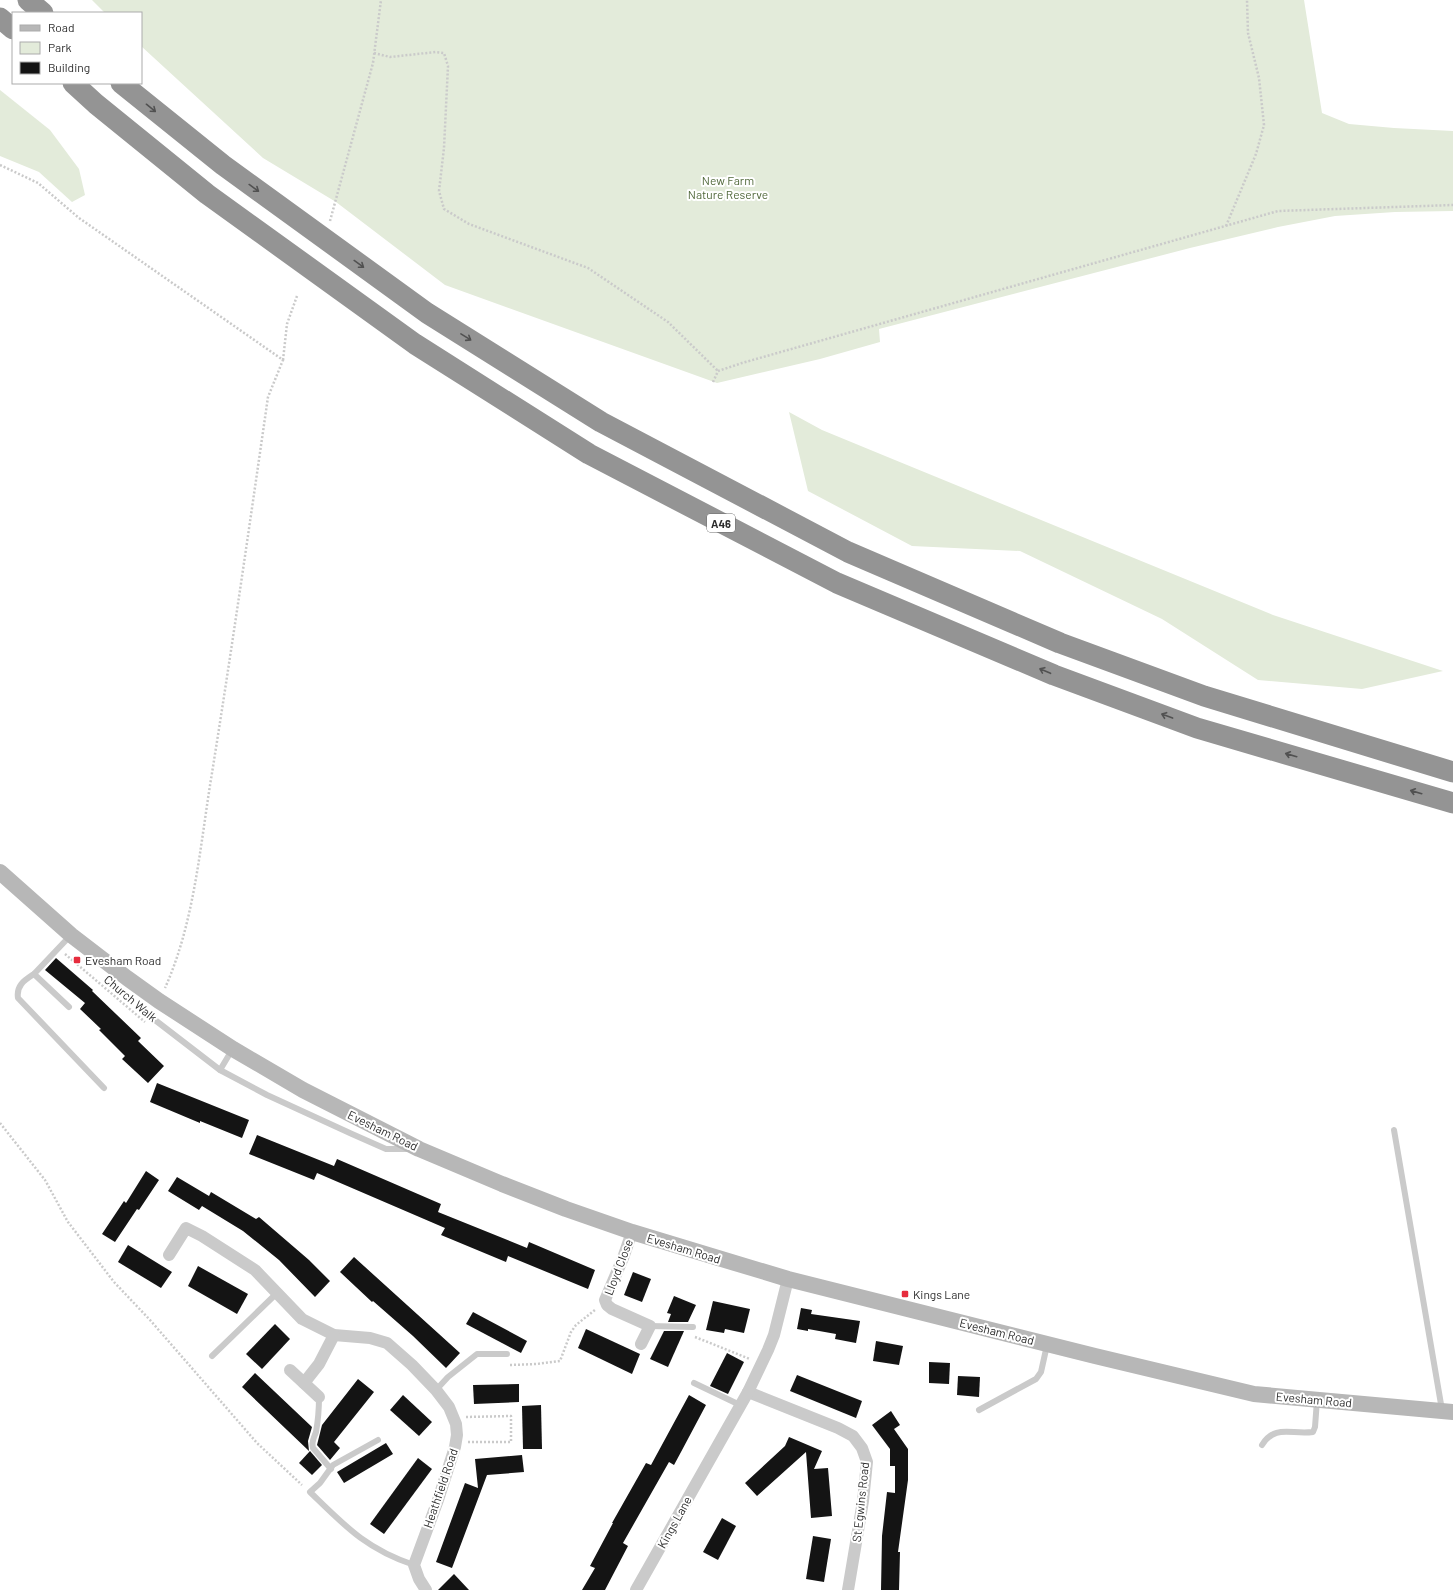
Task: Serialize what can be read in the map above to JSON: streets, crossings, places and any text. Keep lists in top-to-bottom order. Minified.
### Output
{"streets":{"highway":["A46"],"main road":["Evesham Road"],"street":["Lloyd Close","Heathfield Road","St Egwins Road","Kings Lane"],"path":["Church Walk"]},"crossings":[["Evesham Road","Lloyd Close"],["Evesham Road","Kings Lane"],["St Egwins Road","Kings Lane"]],"parks":["New Farm Nature Reserve"],"places":{"transit":["Evesham Road","Kings Lane"]},"legend":["Road","Park","Building"]}
